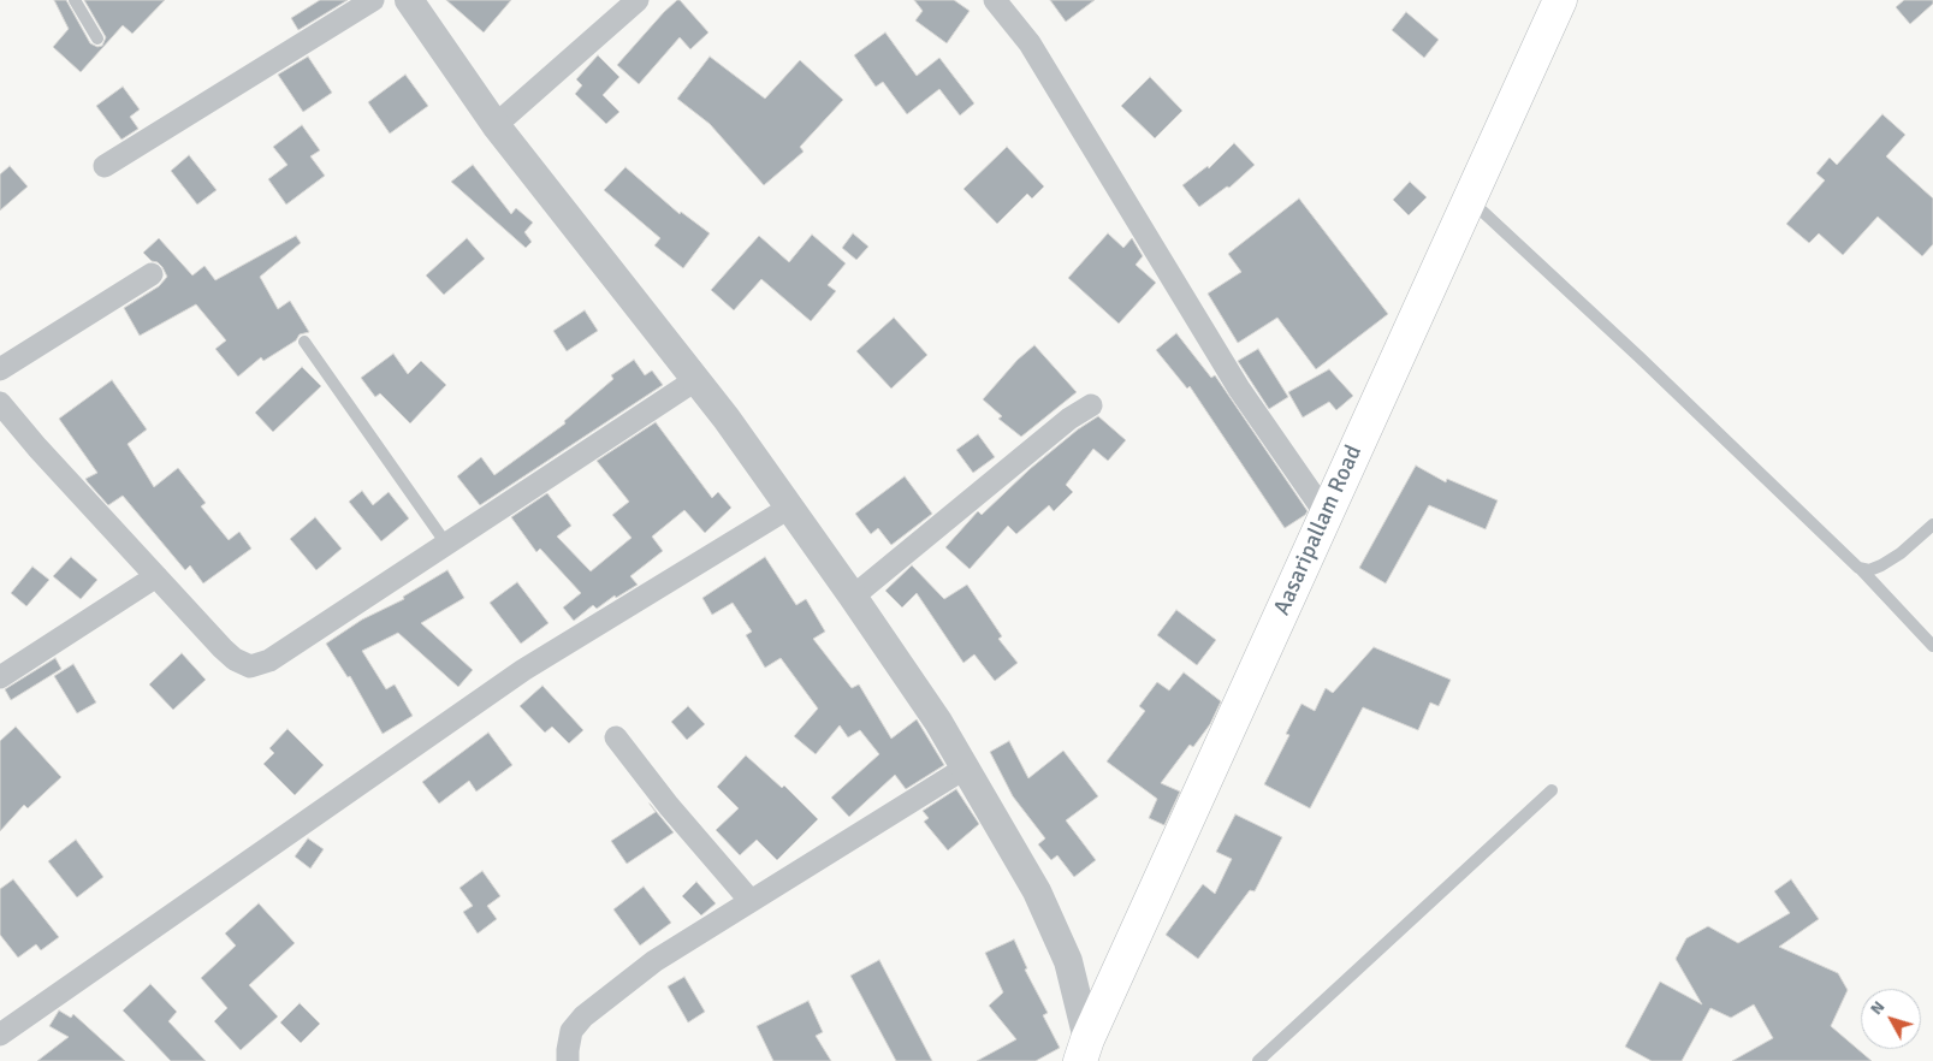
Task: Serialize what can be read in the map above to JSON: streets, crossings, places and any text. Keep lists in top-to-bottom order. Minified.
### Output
{"streets":{"main road":["Aasaripallam Road"]},"north":"top left"}
